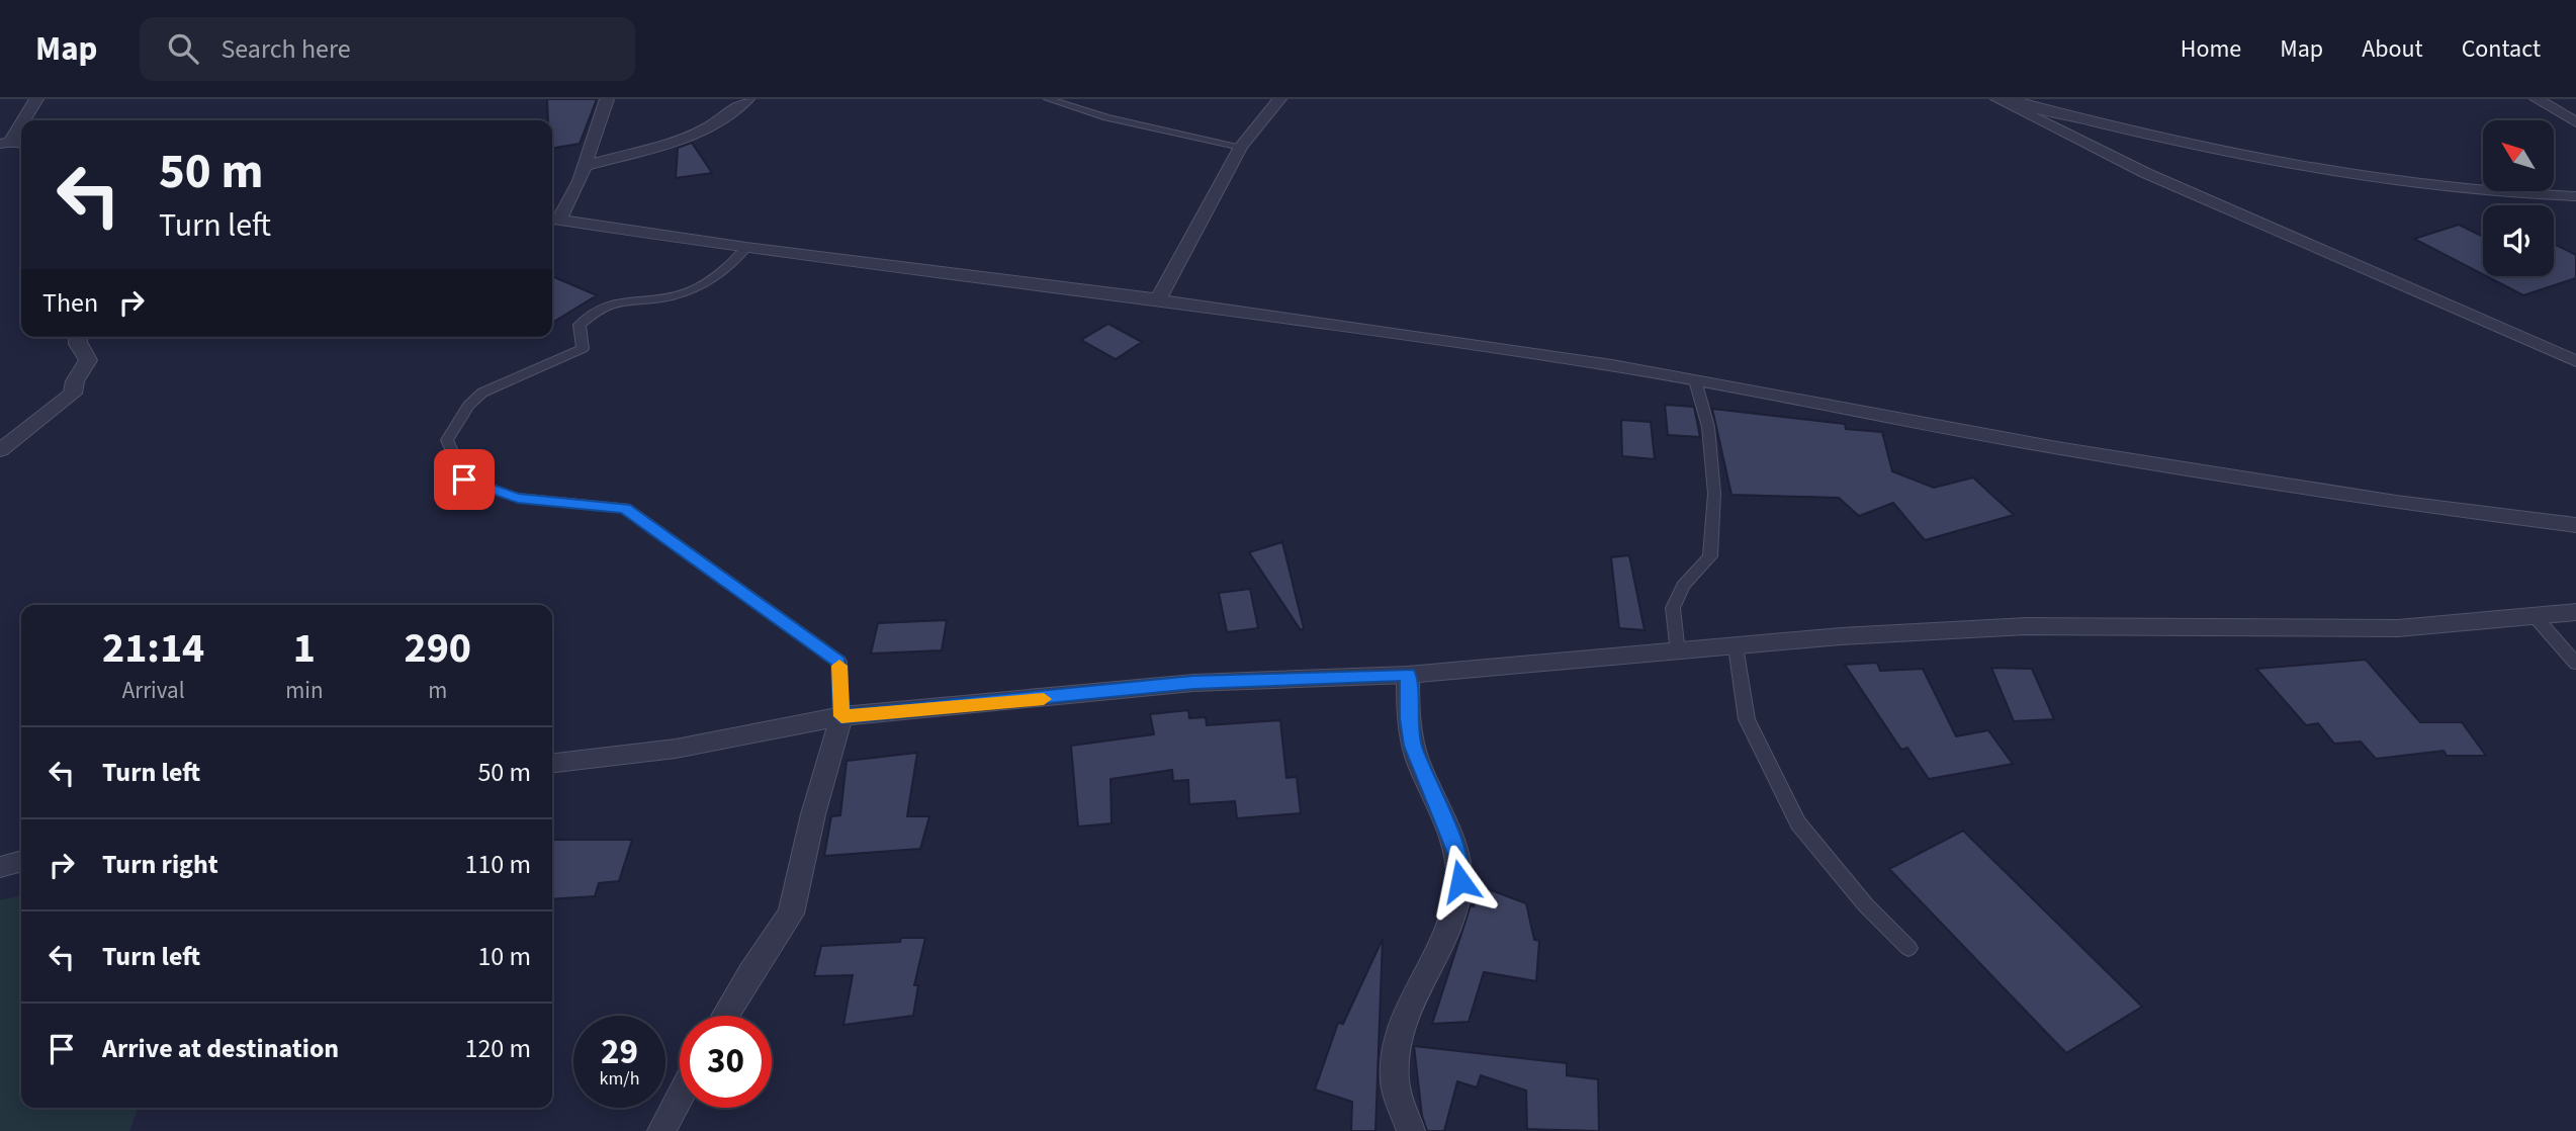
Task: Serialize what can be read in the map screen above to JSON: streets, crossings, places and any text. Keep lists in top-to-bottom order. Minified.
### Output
{"north":"top left","page":{"header":"Map","search":"Search here","nav":["Home","Map","About","Contact"],"turn":["50 m","Turn left"],"then":"Then","eta":["21:14","Arrival","1","min","290","m"],"list":[{"name":"Turn left","value":"50 m"},{"name":"Turn right","value":"110 m"},{"name":"Turn left","value":"10 m"},{"name":"Arrive at destination","value":"120 m"}],"speed":"29 km/h","limit":"30"}}
